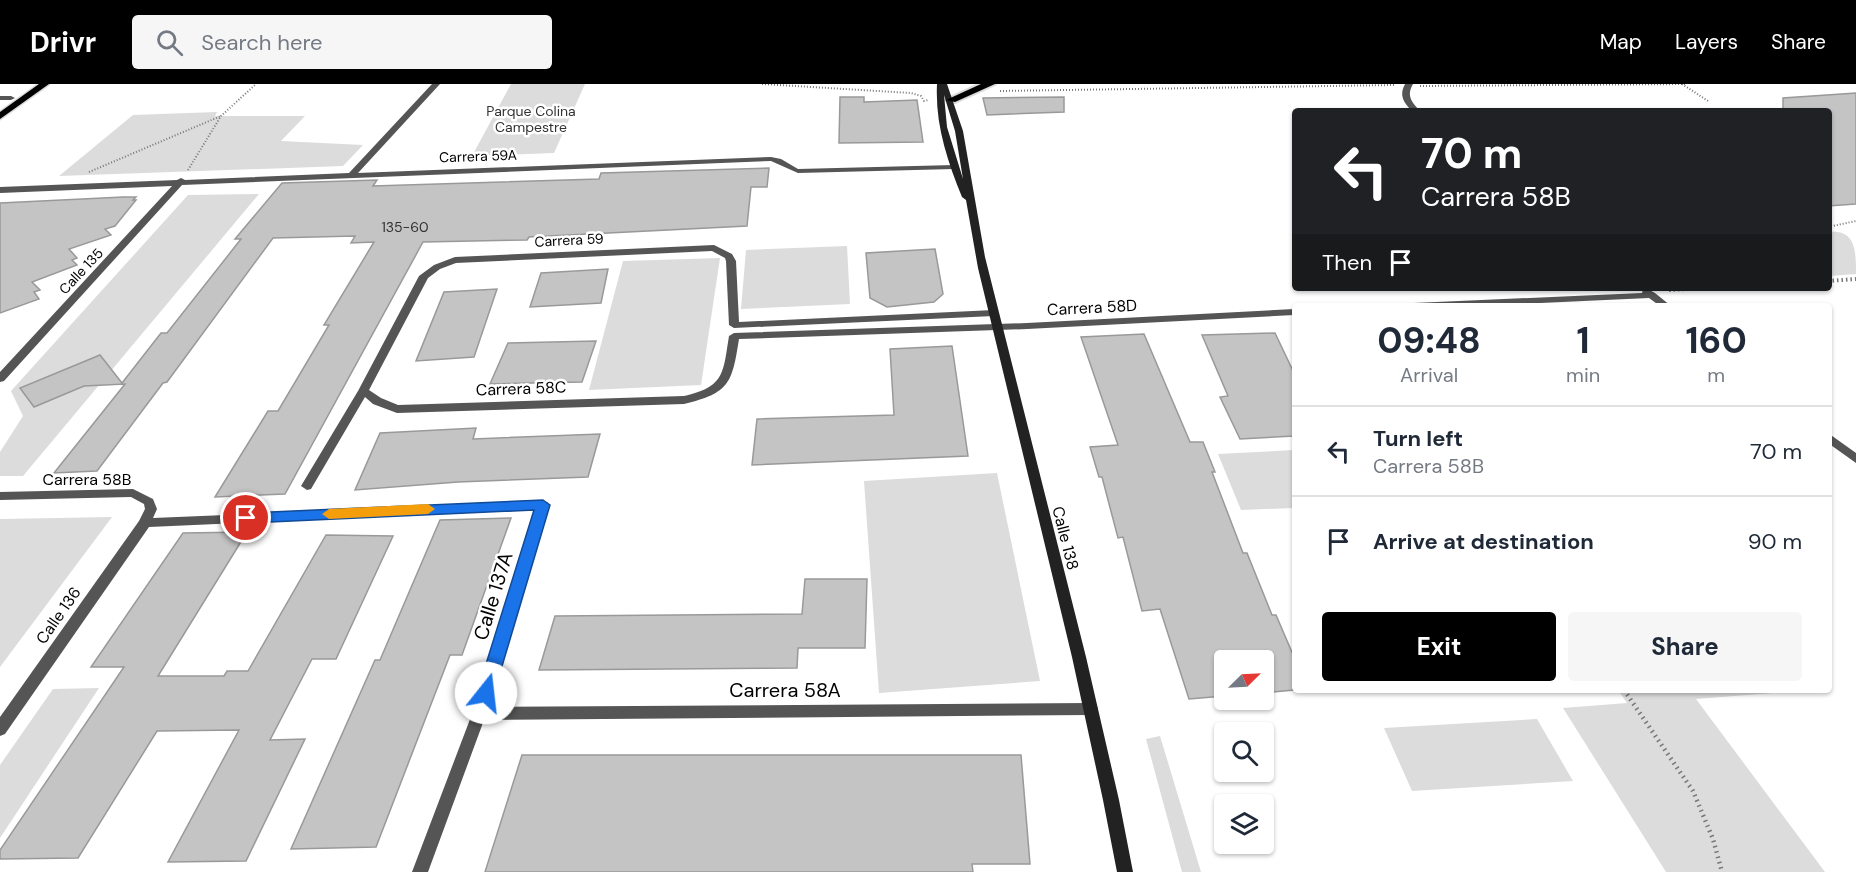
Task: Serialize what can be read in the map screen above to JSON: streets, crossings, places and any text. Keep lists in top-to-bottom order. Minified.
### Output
{"streets":{"main road":["Calle 138"],"street":["Carrera 59A","Carrera 59","Calle 135","Carrera 58D","Carrera 58C","Carrera 58B","Calle 137A","Calle 136","Carrera 58A"]},"crossings":[["Carrera 59A","Calle 135"],["Carrera 59A","Calle 138"],["Carrera 59","Carrera 58D"],["Carrera 59","Carrera 58C"],["Carrera 58D","Carrera 58C"],["Carrera 58D","Calle 138"],["Carrera 58B","Calle 137A"],["Carrera 58B","Calle 136"],["Calle 138","Carrera 58A"],["Calle 137A","Calle 136"],["Calle 137A","Carrera 58A"]],"parks":["Parque Colina Campestre"],"house_numbers":["135-60"],"north":"top right","page":{"header":"Drivr","search":"Search here","nav":["Map","Layers","Share"],"turn":["70 m","Carrera 58B"],"then":"Then","eta":["09:48","Arrival","1","min","160","m"],"list":[{"name":"Turn left","note":"Carrera 58B","value":"70 m"},{"name":"Arrive at destination","value":"90 m"}],"buttons":["Exit","Share"]}}
